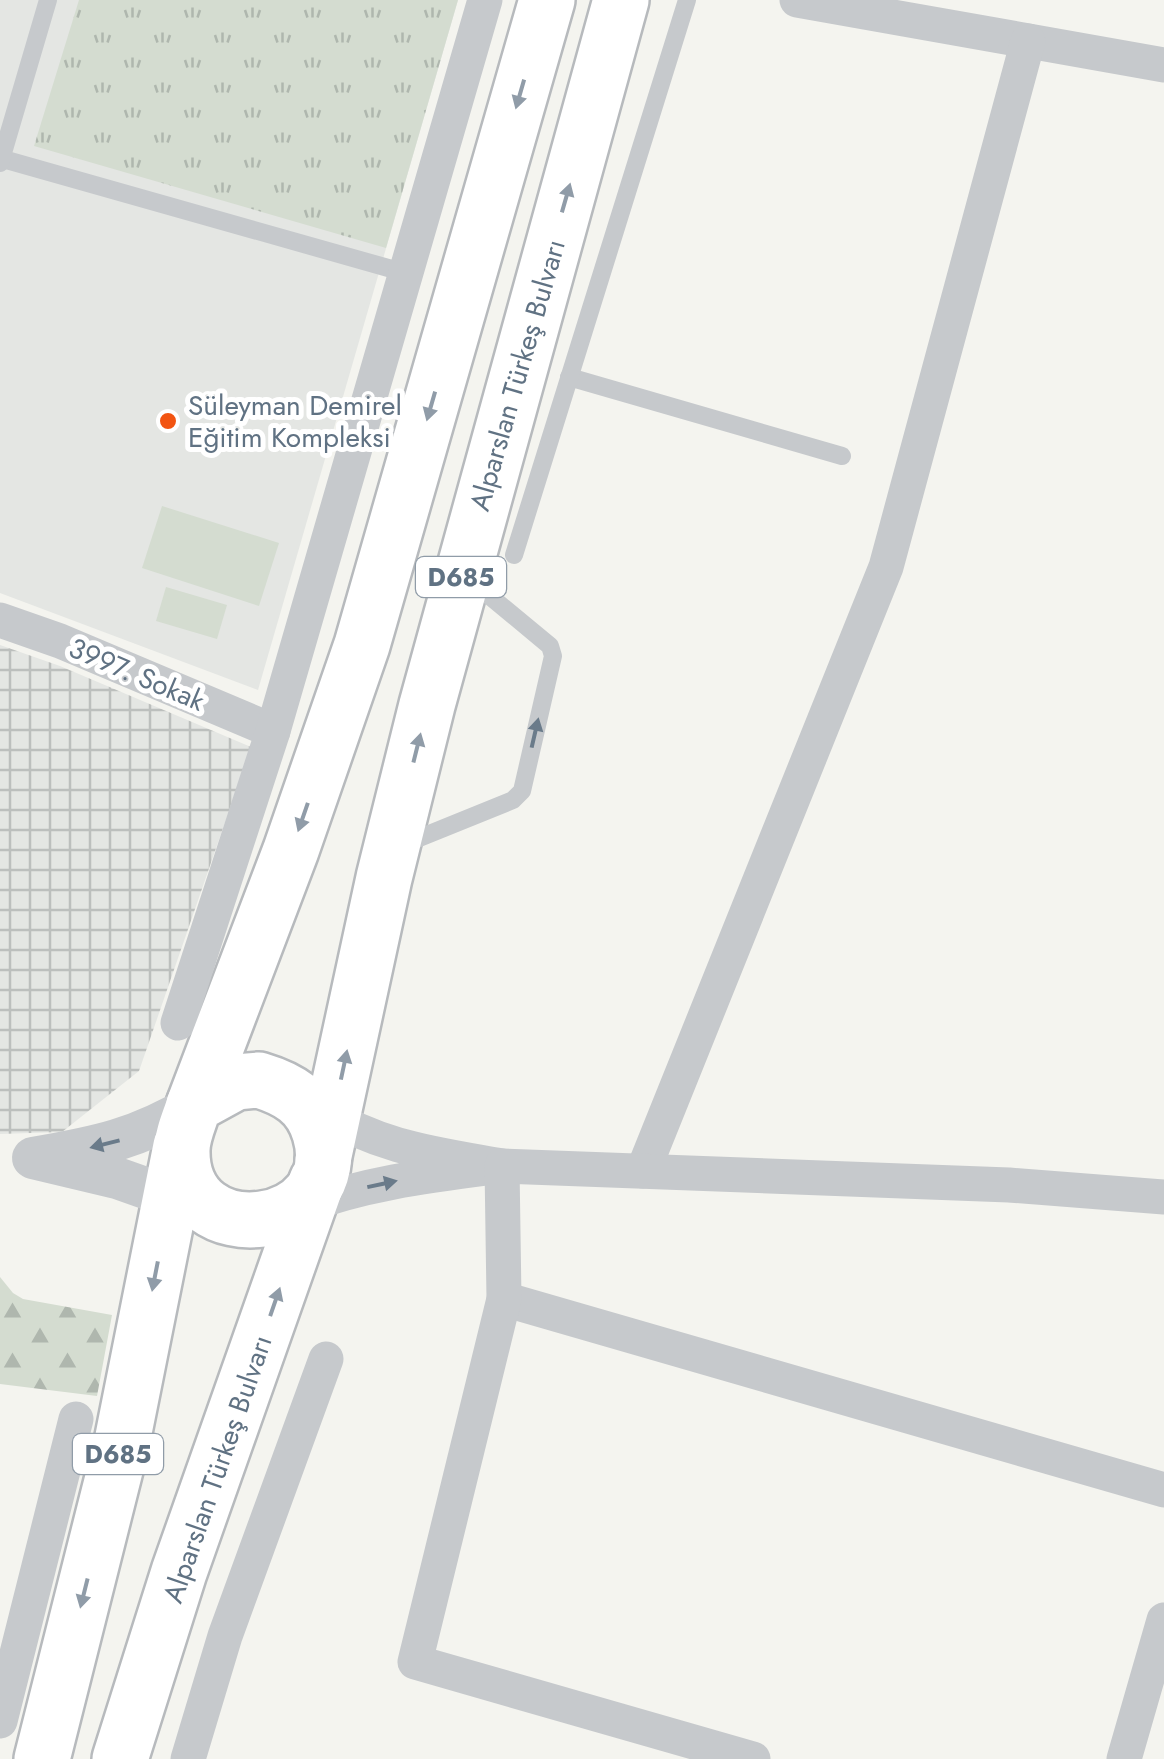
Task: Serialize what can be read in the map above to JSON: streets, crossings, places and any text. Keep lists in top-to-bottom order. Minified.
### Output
{"streets":{"highway":["Alparslan Türkeş Bulvarı","D685"],"street":["3997. Sokak"]},"crossings":[["Alparslan Türkeş Bulvarı","D685"]],"places":["Süleyman Demirel Eğitim Kompleksi"]}
